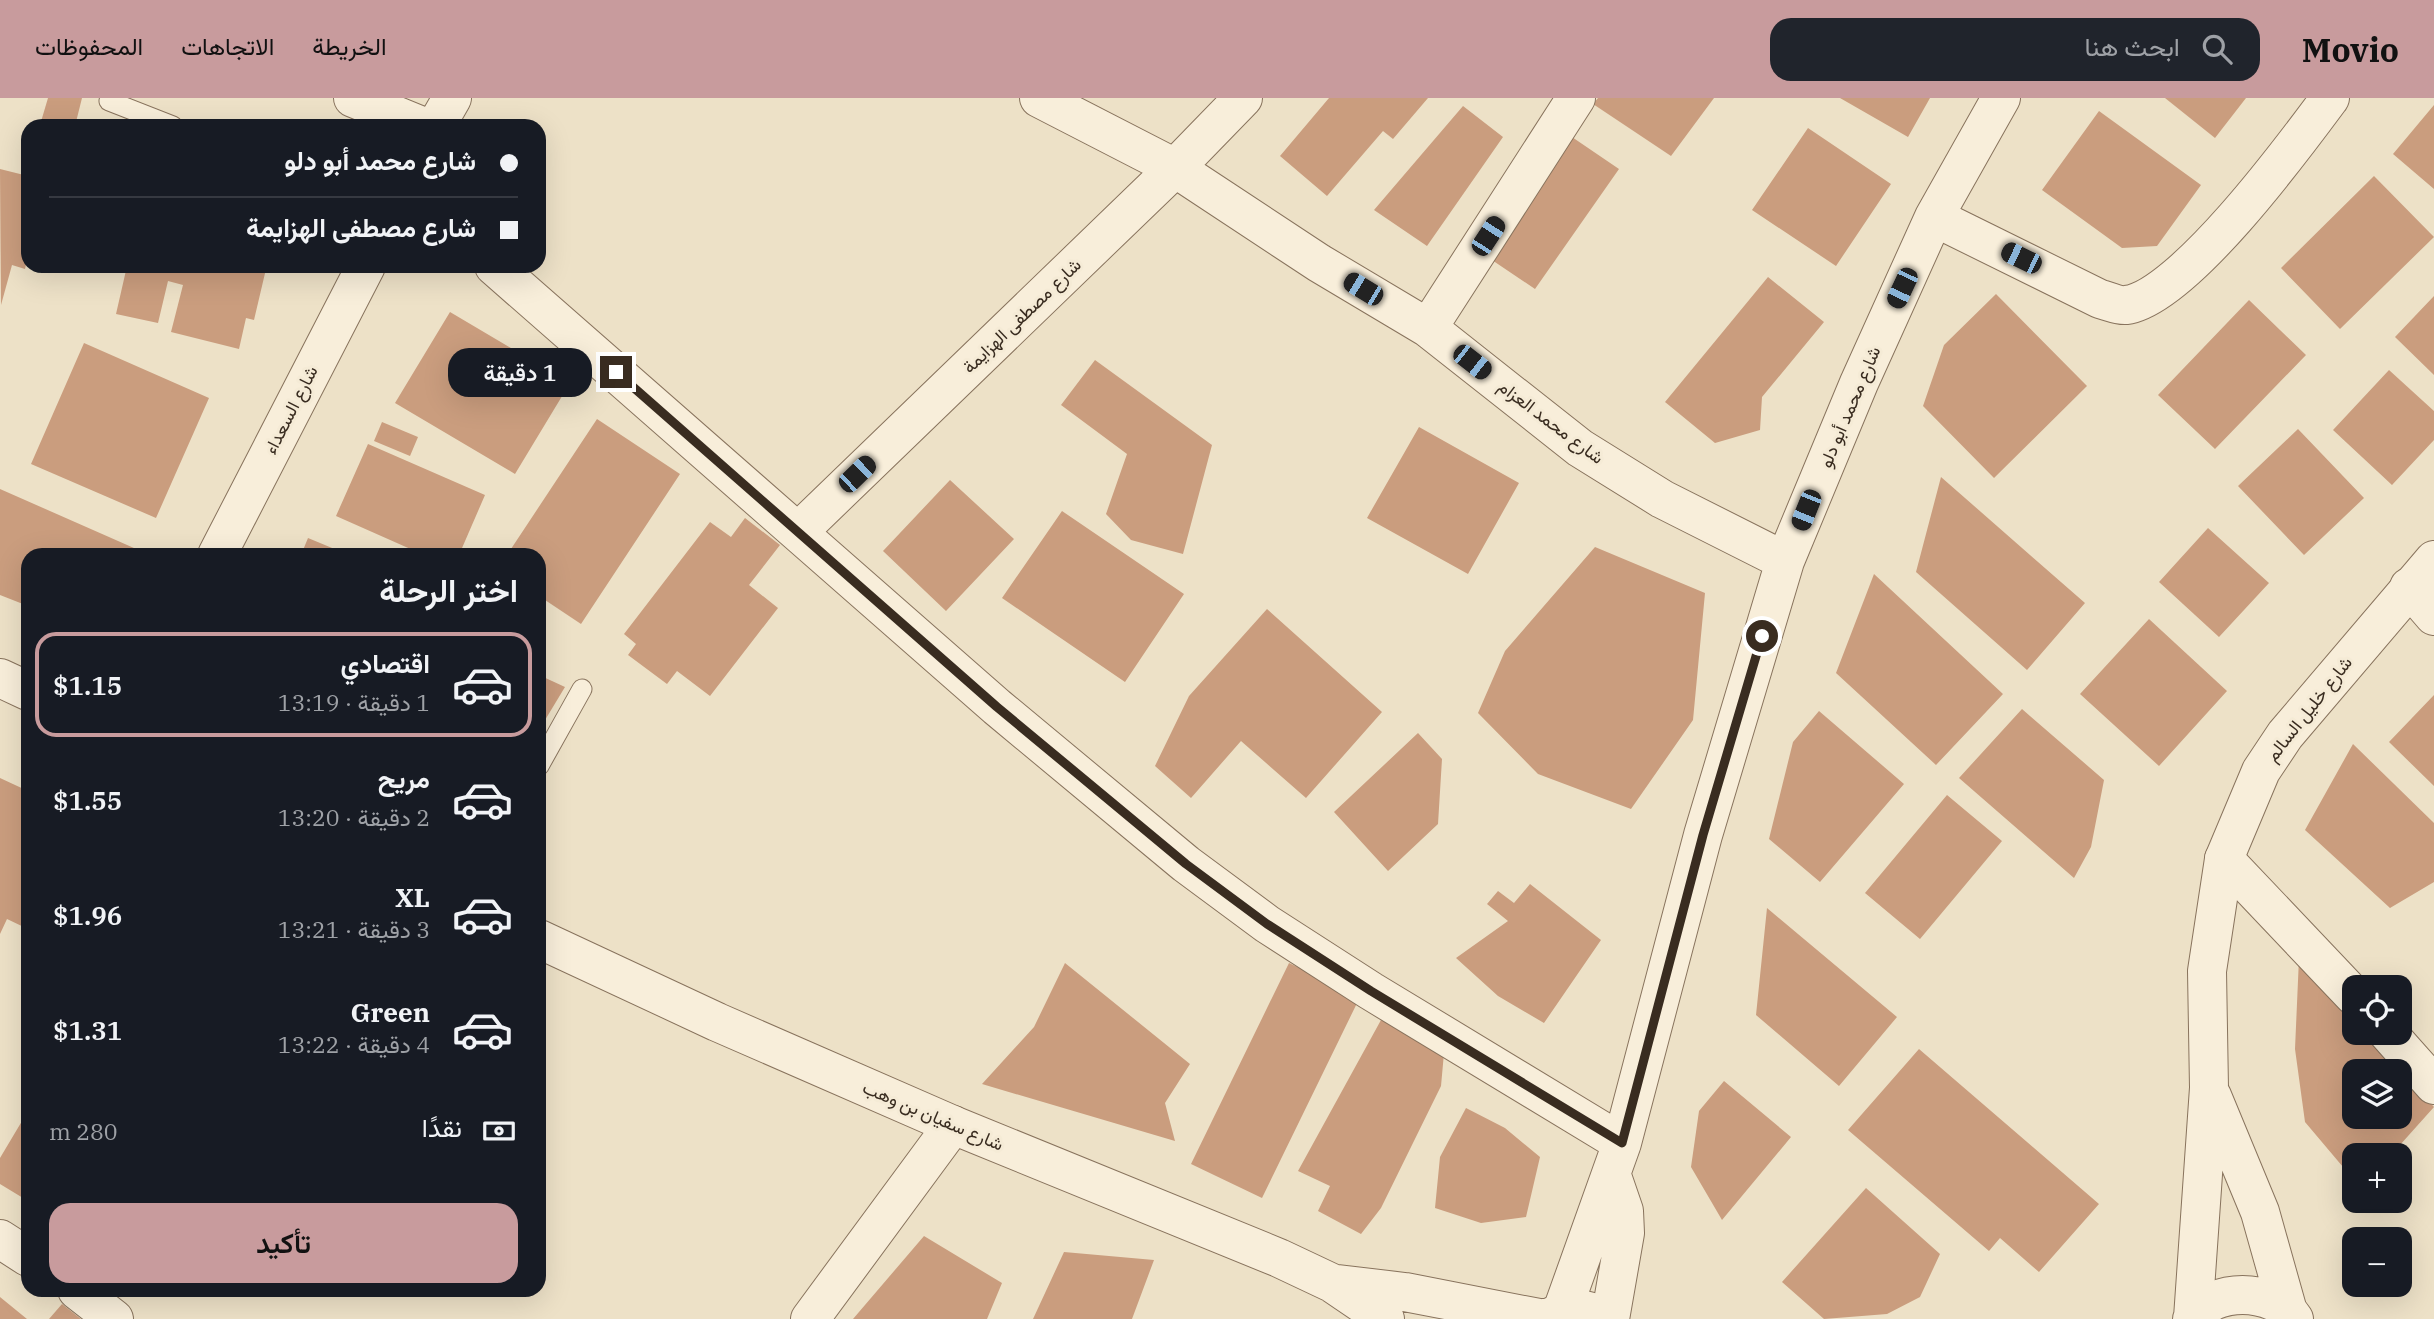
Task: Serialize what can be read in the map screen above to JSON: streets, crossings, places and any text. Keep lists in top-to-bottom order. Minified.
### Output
{"streets":{"street":["شارع مصطفى الهزايمة","شارع محمد أبو دلو","شارع السعداء","شارع محمد العزام","شارع خليل السالم","شارع سفيان بن وهب"]},"crossings":[["شارع مصطفى الهزايمة","شارع محمد العزام"],["شارع محمد أبو دلو","شارع محمد العزام"],["شارع محمد أبو دلو","شارع سفيان بن وهب"]],"page":{"header":"Movio","search":"ابحث هنا","nav":["الخريطة","الاتجاهات","المحفوظات"],"banner":["شارع محمد أبو دلو","شارع مصطفى الهزايمة"],"bubble":"1 دقيقة","heading":"اختر الرحلة","list":[{"name":"اقتصادي","note":"1 دقيقة · 13:19","value":"$1.15"},{"name":"مريح","note":"2 دقيقة · 13:20","value":"$1.55"},{"name":"XL","note":"3 دقيقة · 13:21","value":"$1.96"},{"name":"Green","note":"4 دقيقة · 13:22","value":"$1.31"}],"map_buttons":["+","−"],"pay":["نقدًا","280 m"],"buttons":"تأكيد"}}
